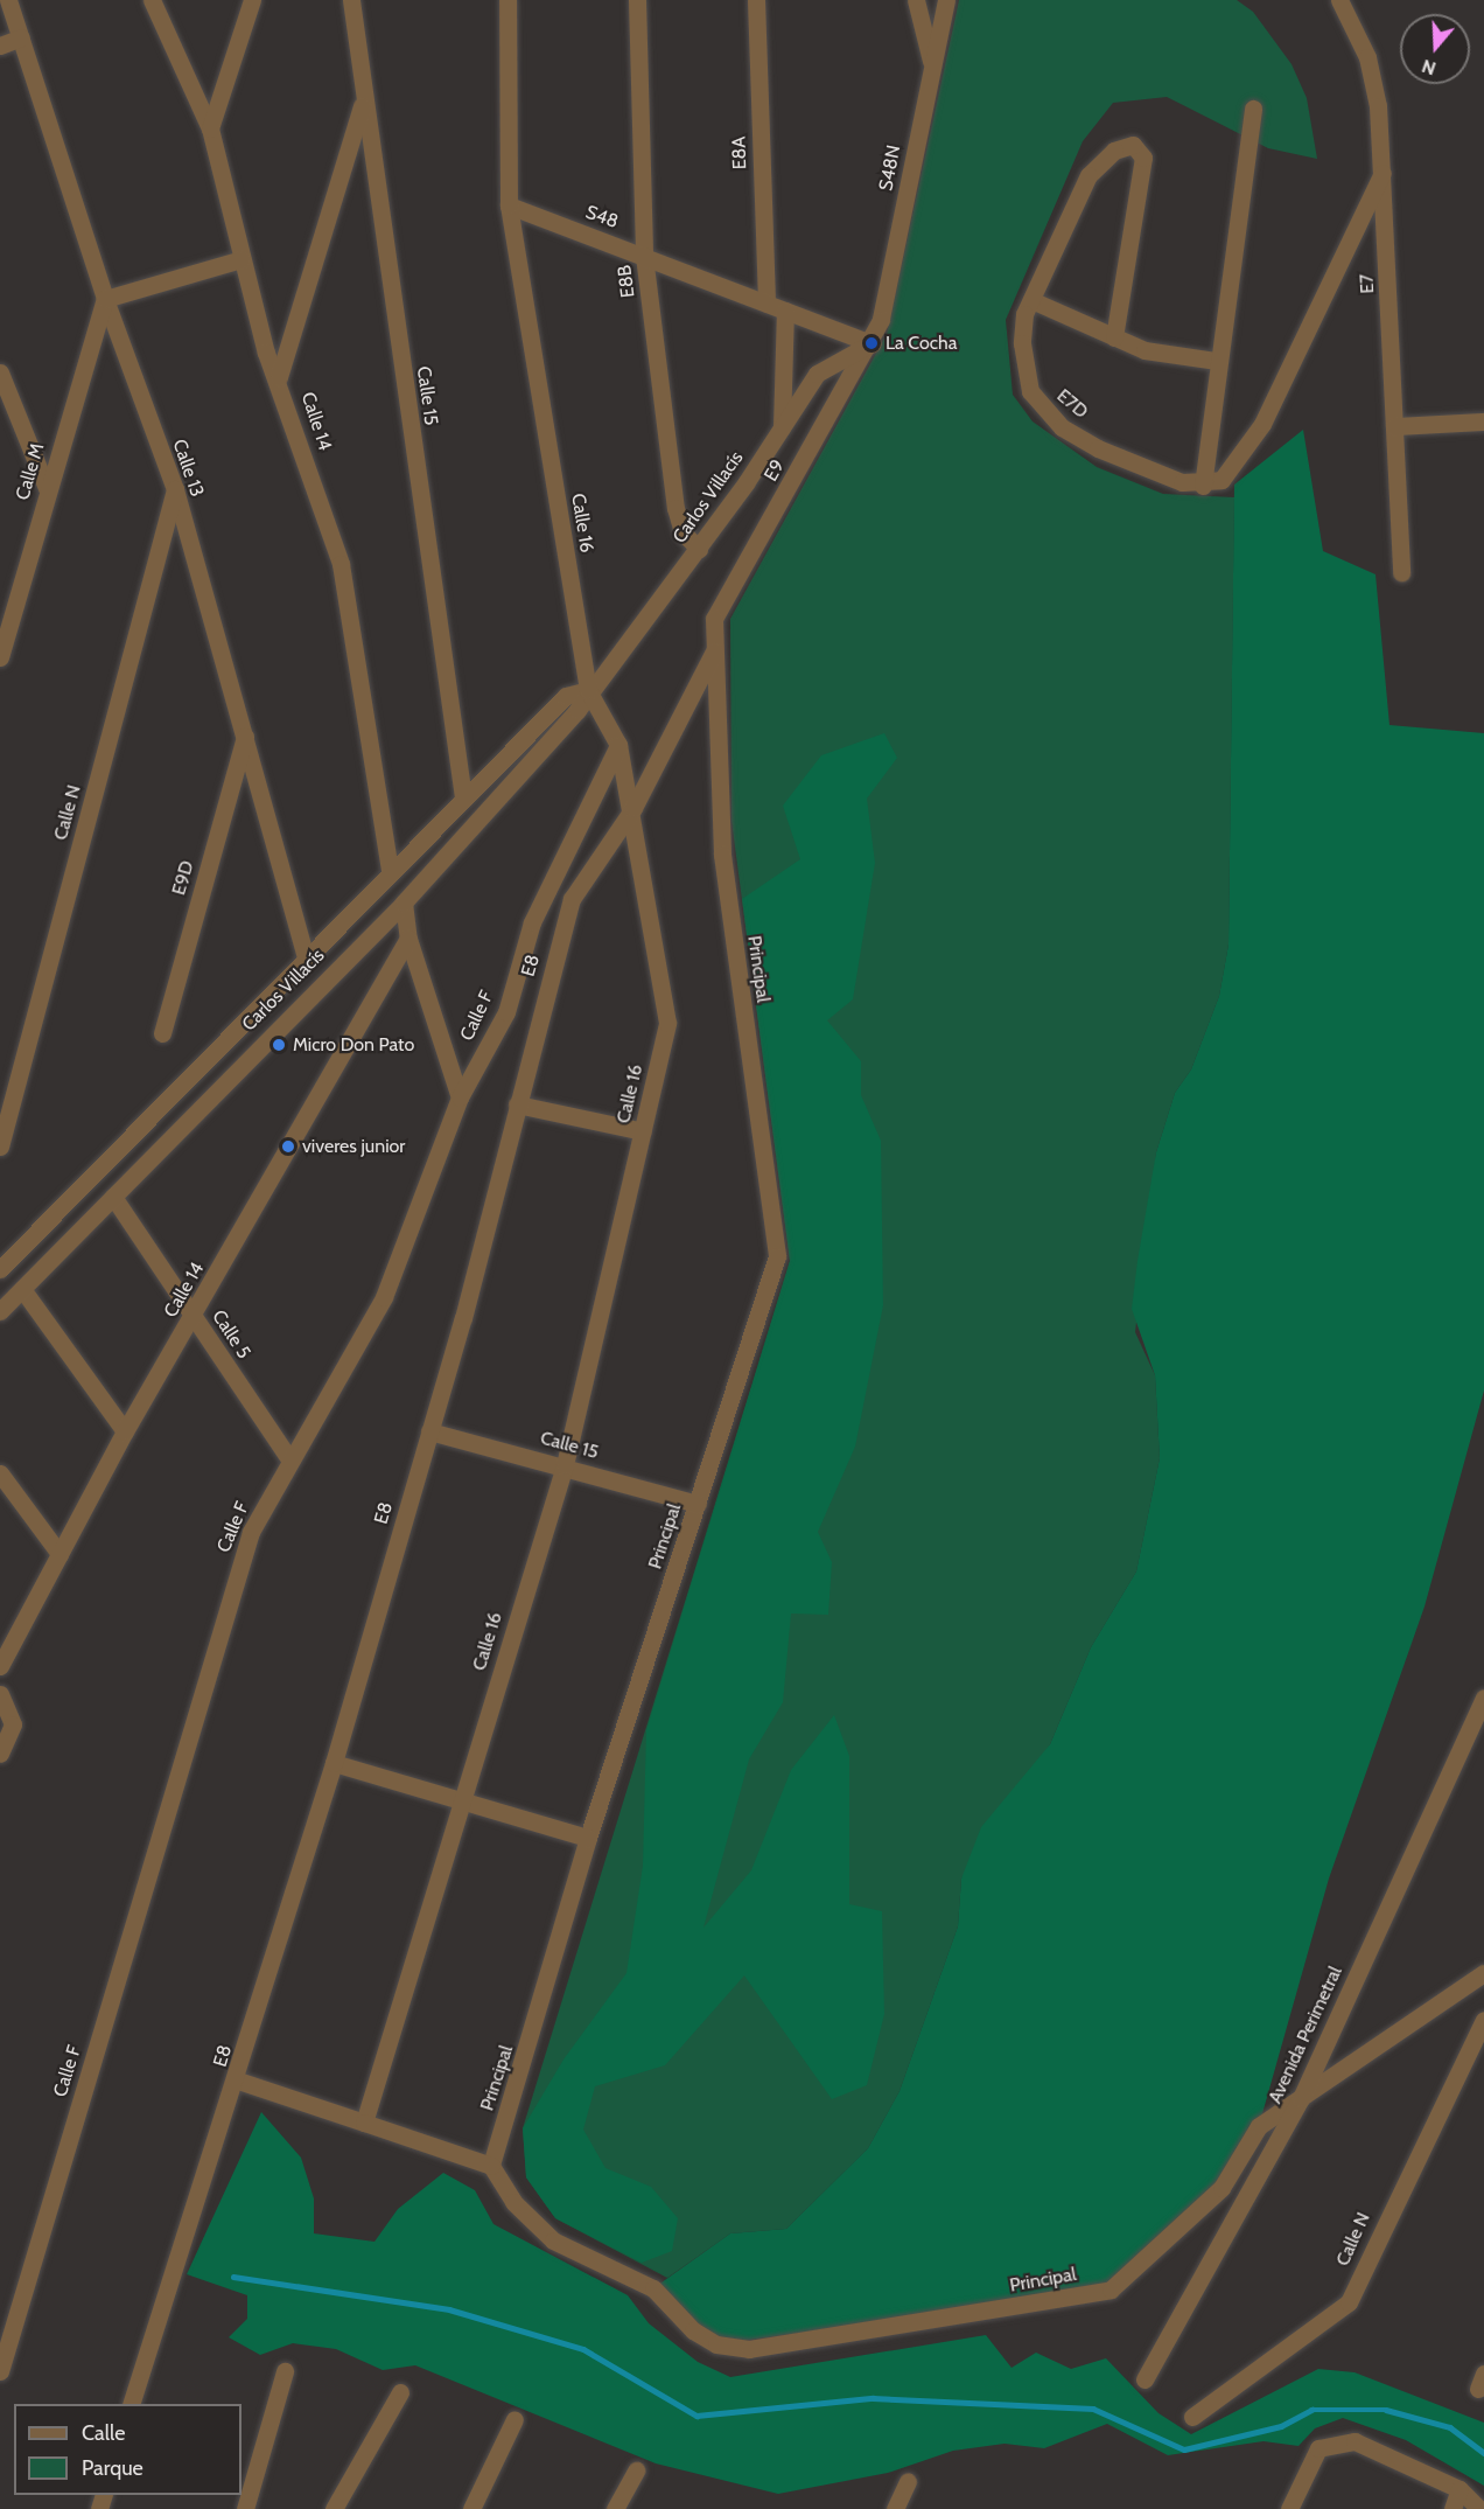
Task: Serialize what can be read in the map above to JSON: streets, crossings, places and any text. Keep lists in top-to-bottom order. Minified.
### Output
{"streets":{"street":["E8A","S48N","S48","E8B","E7","Calle 15","E7D","Calle 14","Calle 13","E9","Calle M","Carlos Villacís","Calle 16","Calle N","E9D","E8","Principal","Calle F","Calle 5","Avenida Perimetral"]},"crossings":[["E8A","S48"],["S48N","S48"],["S48N","E9"],["S48N","Carlos Villacís"],["S48","E8B"],["S48","E9"],["S48","Carlos Villacís"],["S48","Calle 16"],["E8B","Carlos Villacís"],["Calle 15","Carlos Villacís"],["Calle 15","Calle 16"],["Calle 15","E8"],["Calle 15","Principal"],["Calle 14","Carlos Villacís"],["Calle 14","Calle 5"],["Calle 13","Calle M"],["Calle 13","Carlos Villacís"],["Calle 13","Calle N"],["Calle 13","E9D"],["E9","Carlos Villacís"],["E9","Principal"],["Carlos Villacís","Calle 16"],["Carlos Villacís","Calle 5"],["Calle 16","E8"],["Calle 16","Calle F"],["E8","Principal"],["Principal","Avenida Perimetral"],["Calle F","Calle 5"]],"places":["La Cocha","Micro Don Pato","viveres junior"],"legend":["Calle","Parque"],"north":"bottom"}
